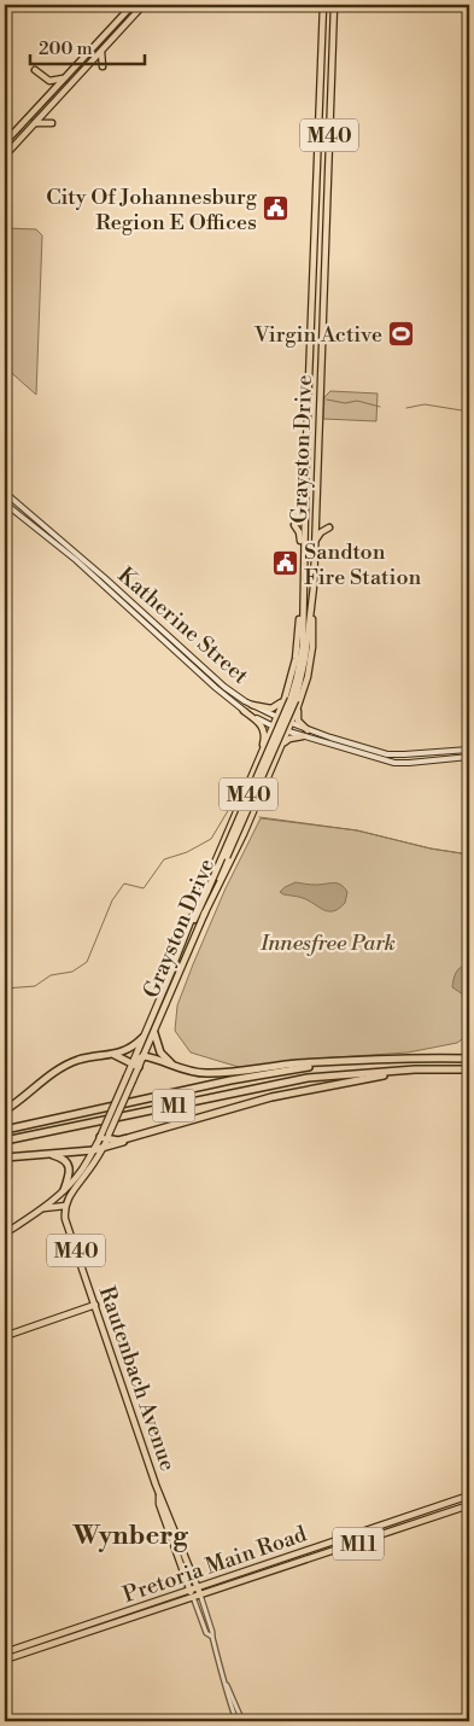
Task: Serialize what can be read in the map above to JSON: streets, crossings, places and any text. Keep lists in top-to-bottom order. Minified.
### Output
{"streets":{"highway":["M1"],"main road":["M40","Grayston Drive","Katherine Street","Rautenbach Avenue","M11","Pretoria Main Road"]},"crossings":[["M40","Grayston Drive"],["Grayston Drive","Rautenbach Avenue"]],"districts":["Wynberg"],"parks":["Innesfree Park"],"places":{"public building":["City Of Johannesburg Region E Offices","Sandton Fire Station"],"sports":["Virgin Active"]},"scale_bar":"200 m"}
